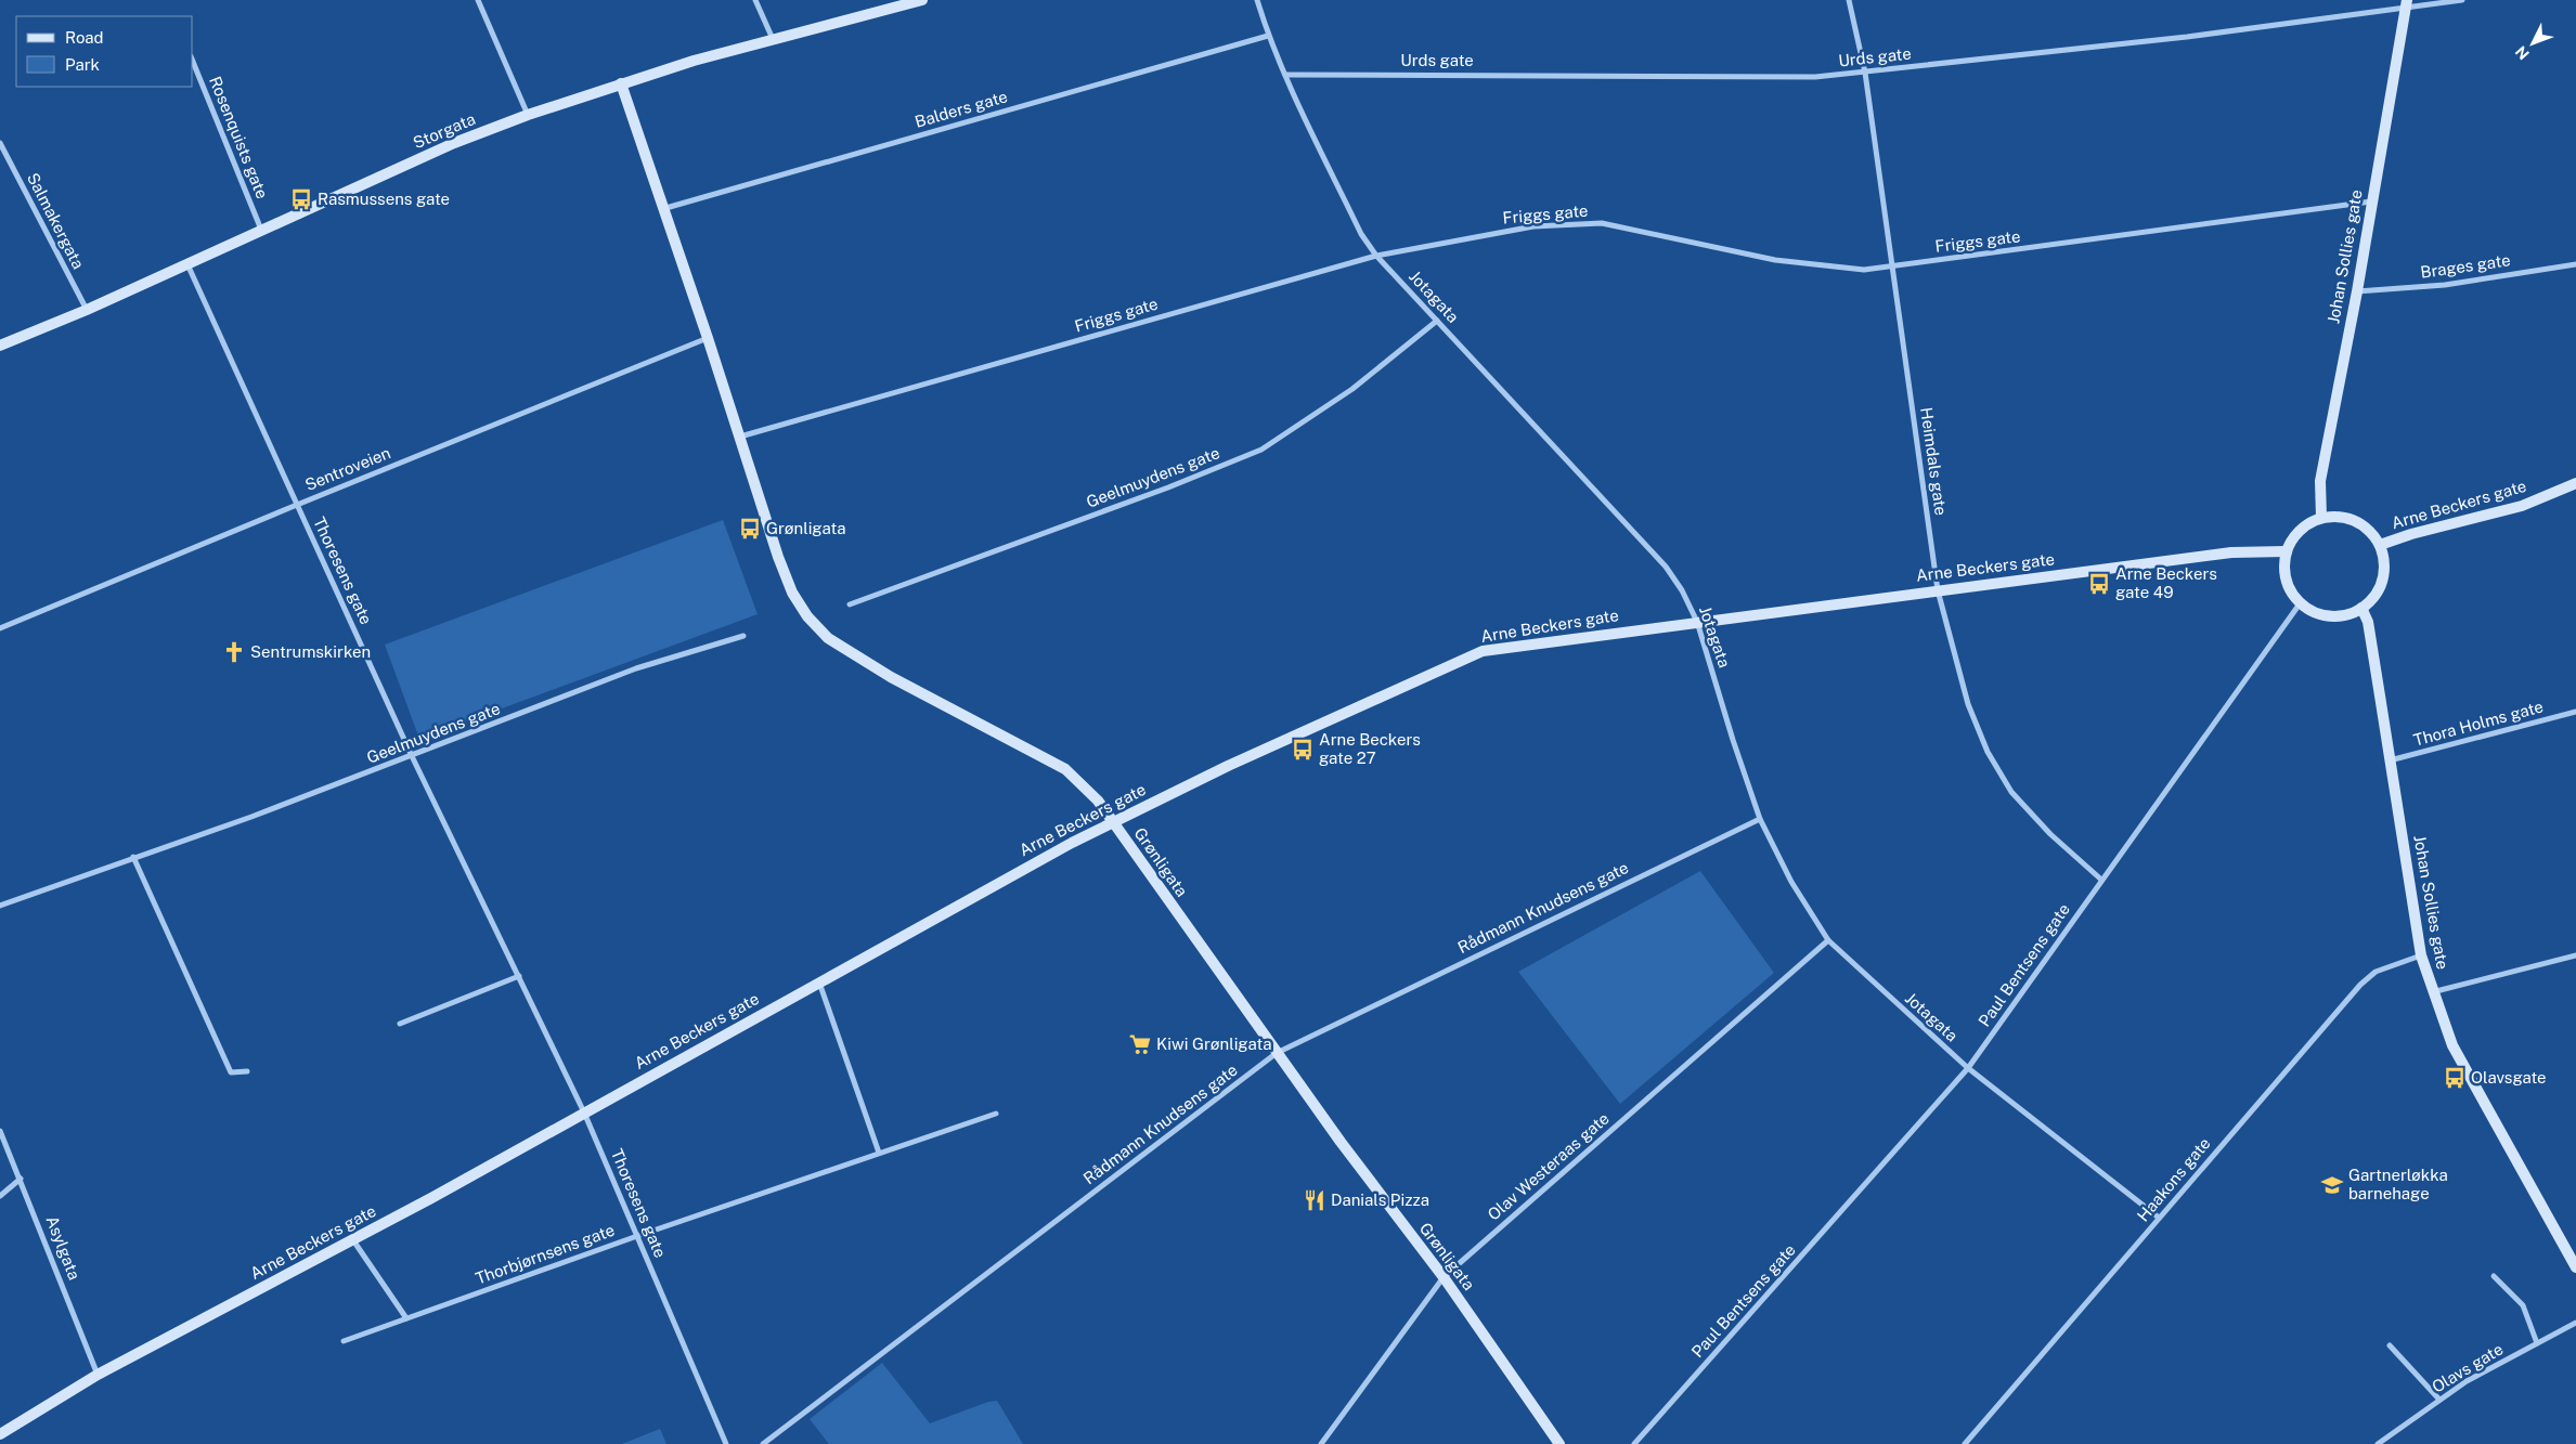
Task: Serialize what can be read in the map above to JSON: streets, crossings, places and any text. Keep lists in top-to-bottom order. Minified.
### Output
{"streets":{"main road":["Storgata","Johan Sollies gate","Arne Beckers gate","Grønligata"],"street":["Urds gate","Balders gate","Rosenquists gate","Friggs gate","Salmakergata","Brages gate","Jotagata","Heimdals gate","Sentroveien","Geelmuydens gate","Thoresens gate","Thora Holms gate","Rådmann Knudsens gate","Paul Bentsens gate","Olav Westeraas gate","Haakons gate","Asylgata","Thorbjørnsens gate","Olavs gate"]},"crossings":[["Urds gate","Johan Sollies gate"],["Urds gate","Jotagata"],["Urds gate","Heimdals gate"],["Balders gate","Jotagata"],["Balders gate","Grønligata"],["Storgata","Rosenquists gate"],["Storgata","Salmakergata"],["Storgata","Thoresens gate"],["Storgata","Grønligata"],["Friggs gate","Johan Sollies gate"],["Friggs gate","Jotagata"],["Friggs gate","Heimdals gate"],["Friggs gate","Grønligata"],["Johan Sollies gate","Brages gate"],["Johan Sollies gate","Arne Beckers gate"],["Johan Sollies gate","Thora Holms gate"],["Johan Sollies gate","Paul Bentsens gate"],["Johan Sollies gate","Haakons gate"],["Jotagata","Geelmuydens gate"],["Jotagata","Arne Beckers gate"],["Jotagata","Rådmann Knudsens gate"],["Jotagata","Paul Bentsens gate"],["Jotagata","Olav Westeraas gate"],["Jotagata","Haakons gate"],["Heimdals gate","Arne Beckers gate"],["Heimdals gate","Paul Bentsens gate"],["Sentroveien","Thoresens gate"],["Sentroveien","Grønligata"],["Geelmuydens gate","Thoresens gate"],["Arne Beckers gate","Thoresens gate"],["Arne Beckers gate","Grønligata"],["Arne Beckers gate","Paul Bentsens gate"],["Arne Beckers gate","Asylgata"],["Thoresens gate","Thorbjørnsens gate"],["Grønligata","Rådmann Knudsens gate"],["Grønligata","Olav Westeraas gate"]],"places":{"bus stop":["Rasmussens gate","Grønligata","Arne Beckers gate 49","Arne Beckers gate 27","Olavsgate"],"church":["Sentrumskirken"],"supermarket":["Kiwi Grønligata"],"school or university":["Gartnerløkka barnehage"],"restaurant":["Danials Pizza"]},"legend":["Road","Park"],"north":"bottom left"}
